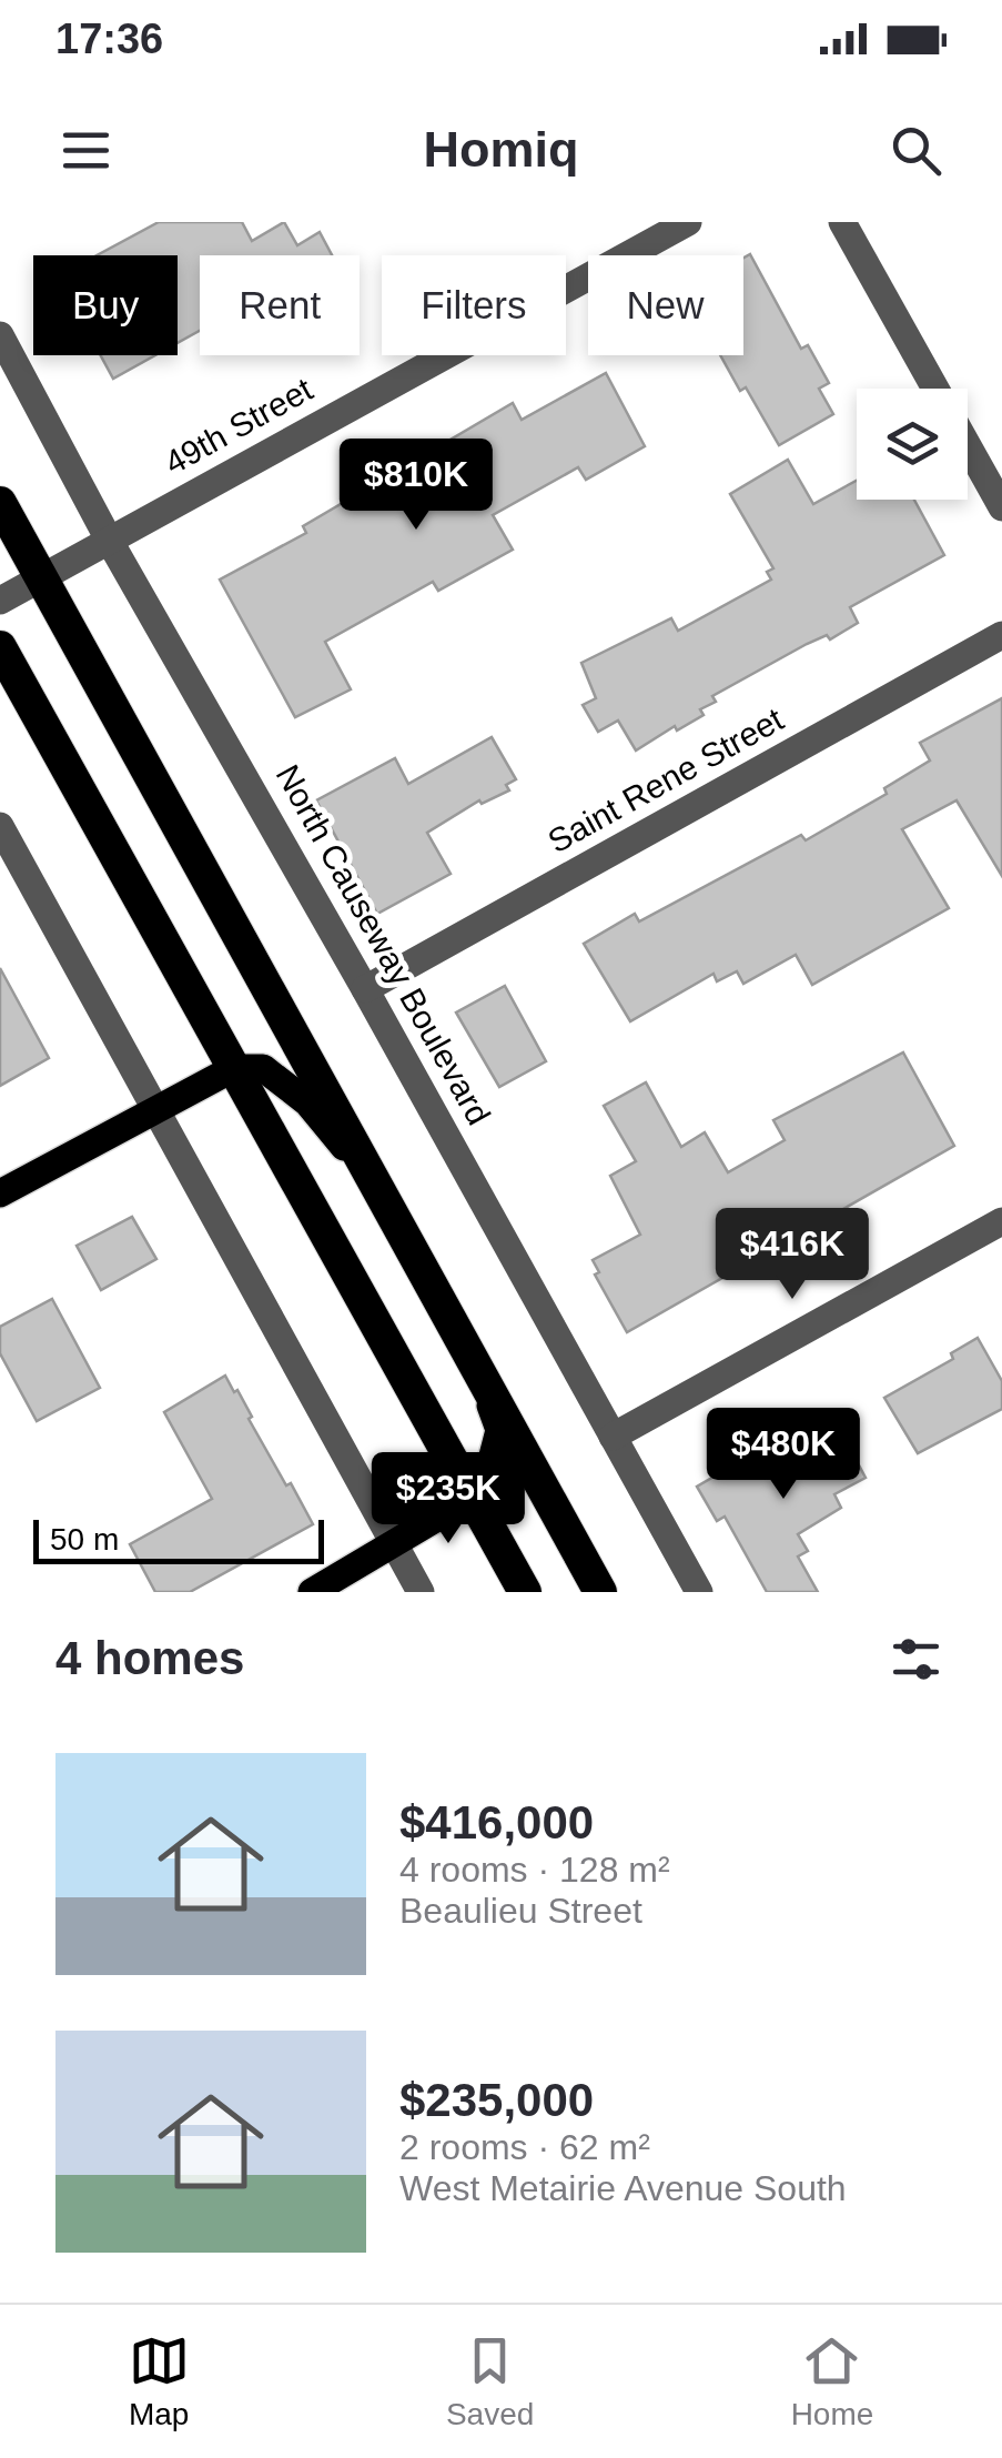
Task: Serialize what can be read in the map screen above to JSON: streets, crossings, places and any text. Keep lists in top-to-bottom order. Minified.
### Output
{"streets":{"street":["49th Street","Saint Rene Street","North Causeway Boulevard"]},"crossings":[["49th Street","North Causeway Boulevard"],["Saint Rene Street","North Causeway Boulevard"]],"scale_bar":"50 m","page":{"status":"17:36","header":"Homiq","chip":["Buy","Rent","Filters","New"],"price":["$810K","$416K","$480K","$235K"],"scale":"50 m","heading":"4 homes","list":[{"name":"$416,000","note":"4 rooms · 128 m² · Beaulieu Street"},{"name":"$235,000","note":"2 rooms · 62 m² · West Metairie Avenue South"}],"tabs":["Map","Saved","Home"]}}
